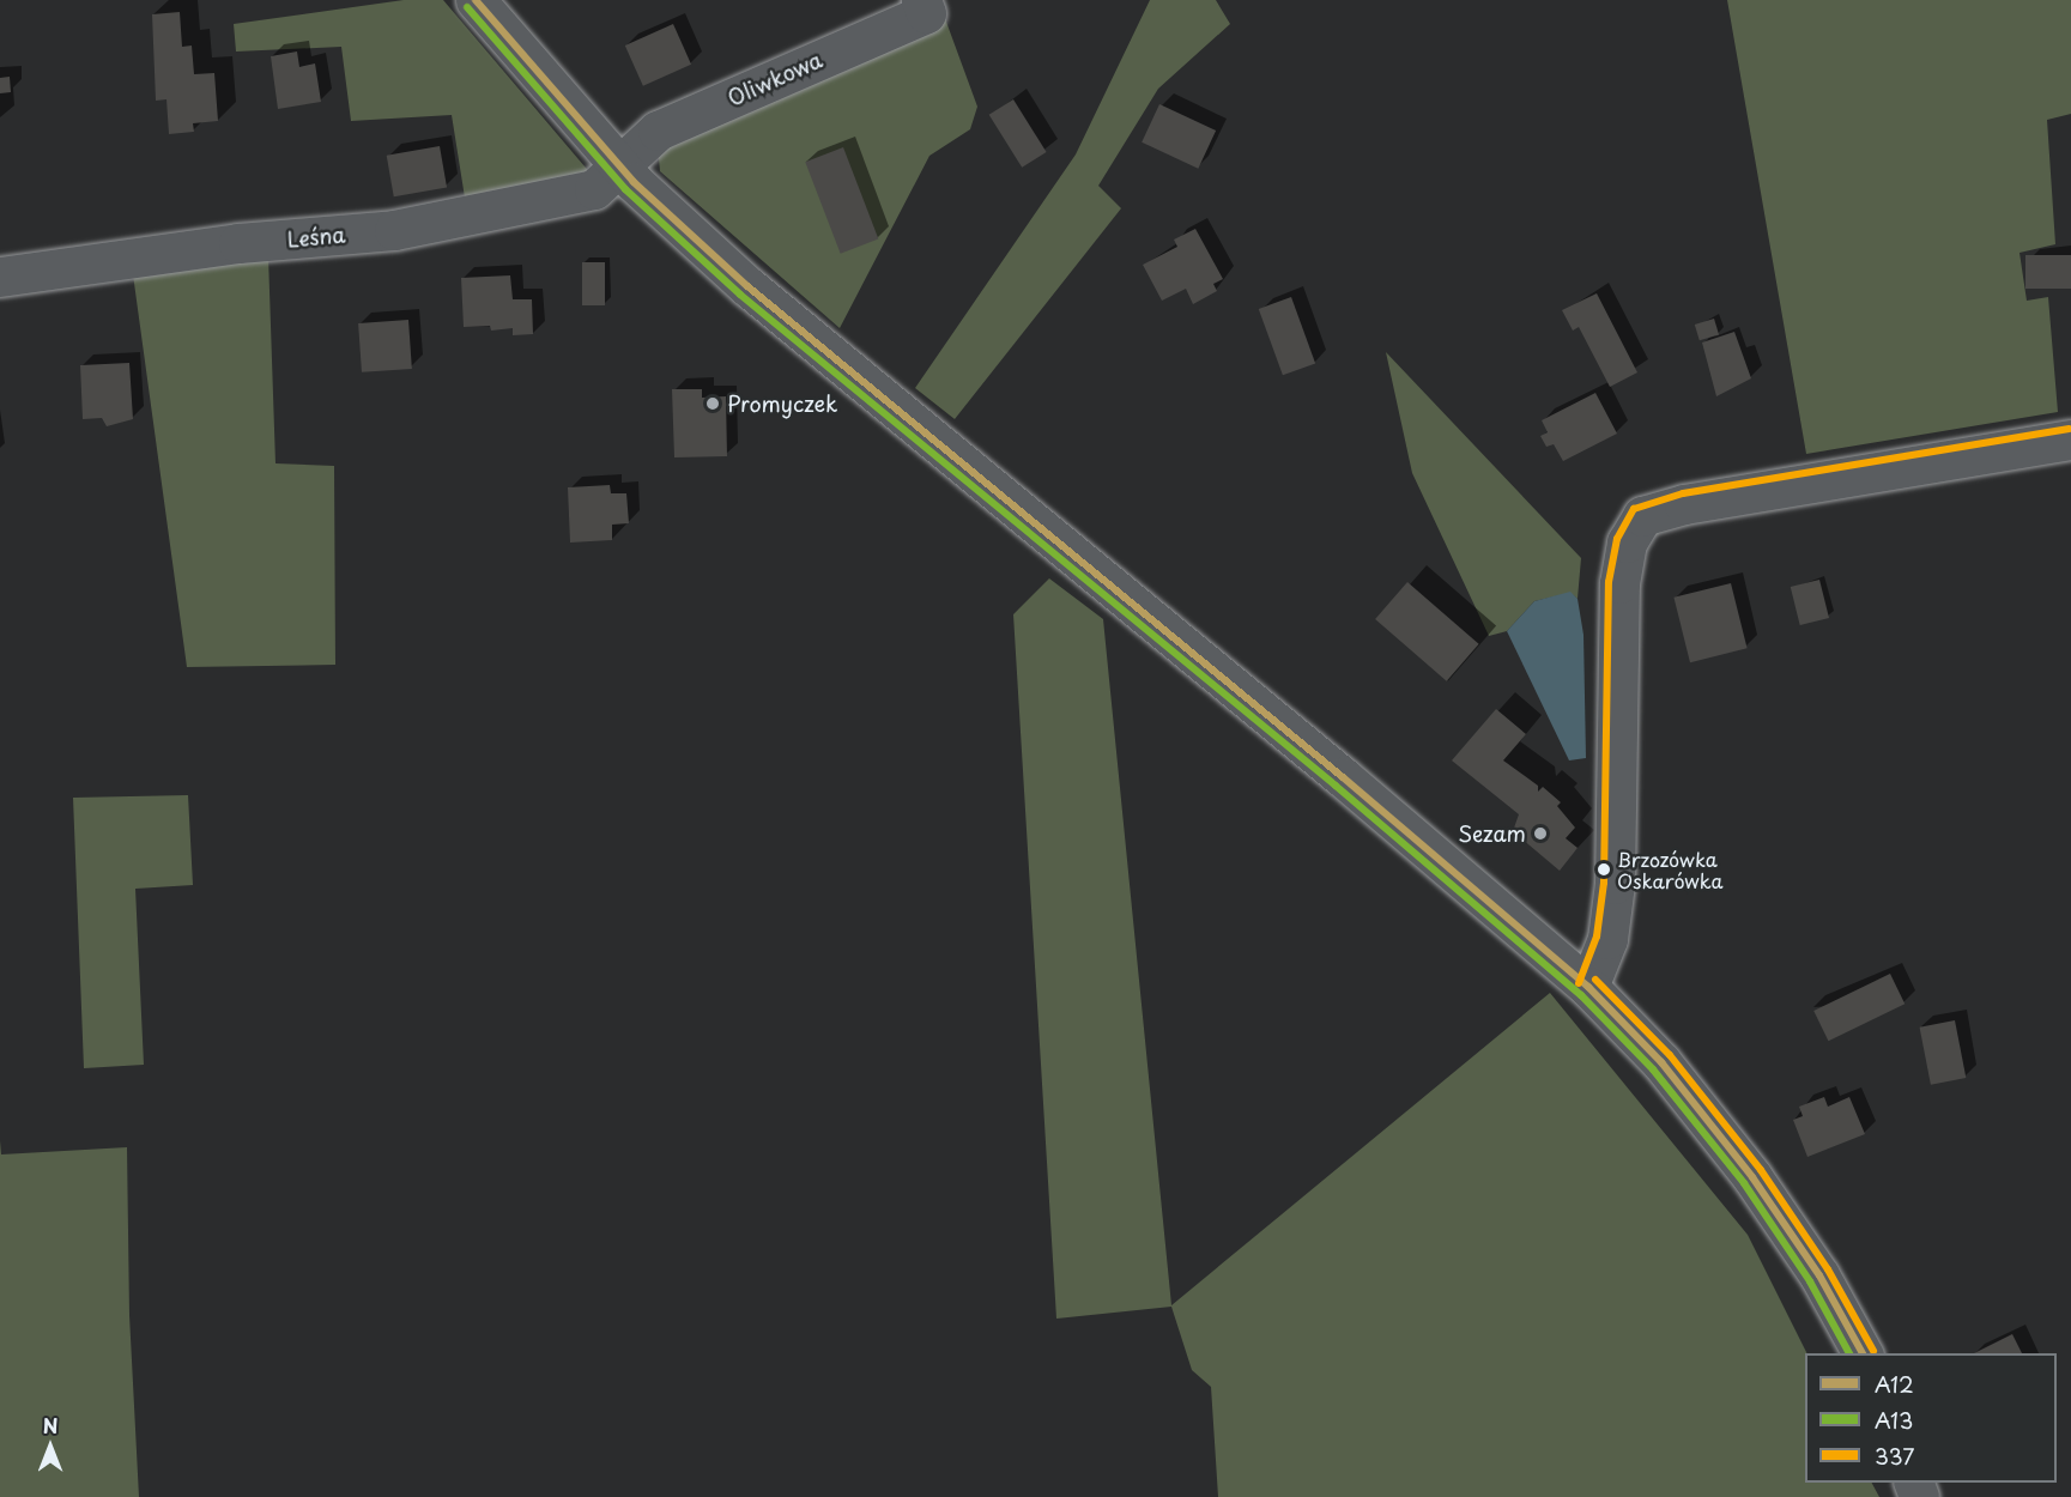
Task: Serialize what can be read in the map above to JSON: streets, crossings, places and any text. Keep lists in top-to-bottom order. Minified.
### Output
{"streets":{"main road":["Oliwkowa","Leśna"]},"crossings":[["Oliwkowa","Leśna"]],"places":["Promyczek","Sezam","Brzozówka Oskarówka"],"lines":["transit line A12","transit line A13","transit line 337"],"legend":["A12","A13","337"],"north":"top"}
